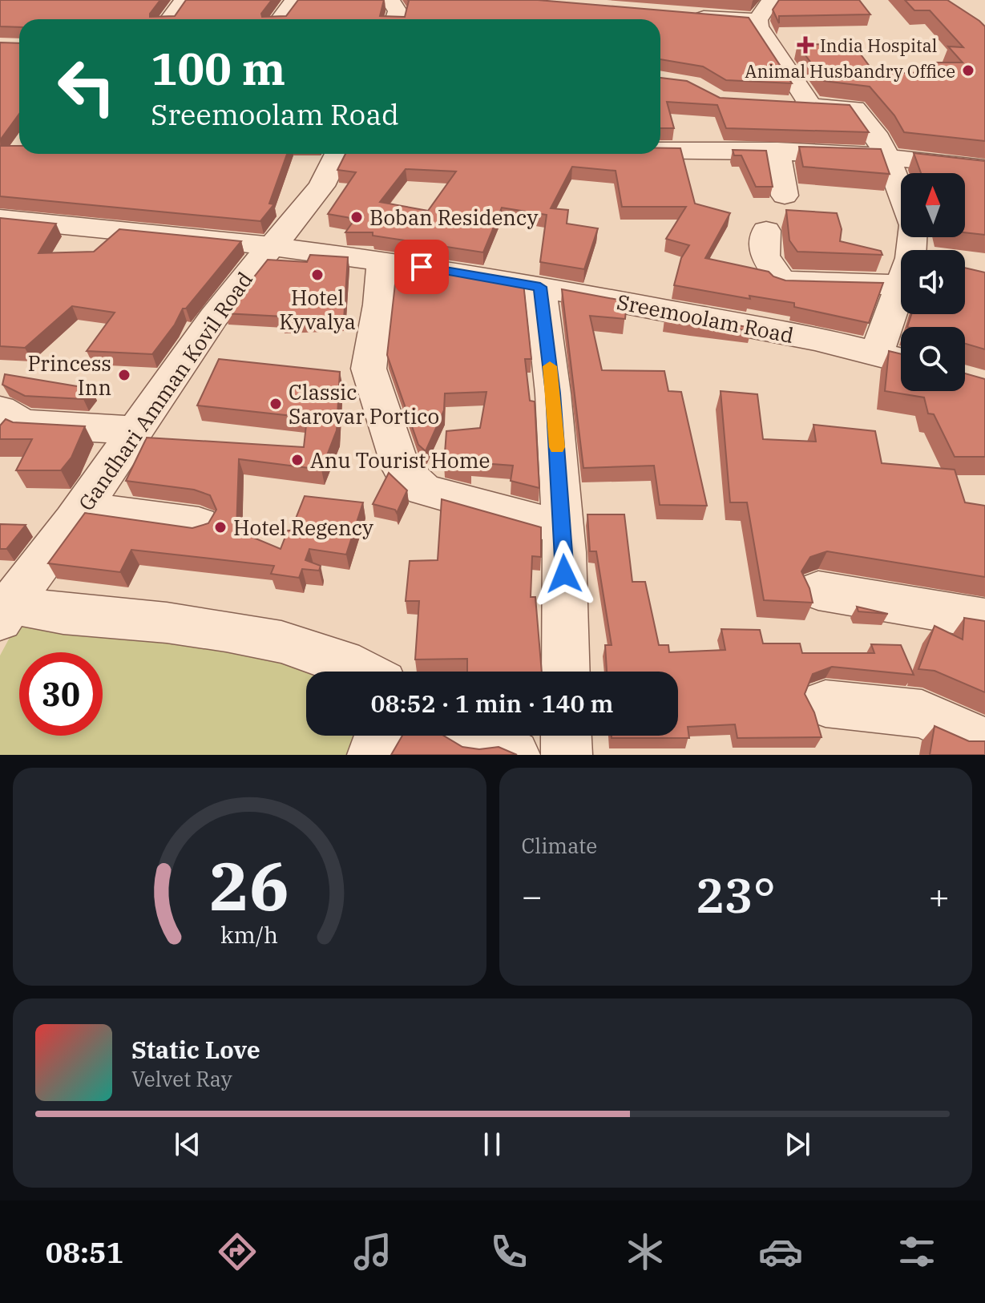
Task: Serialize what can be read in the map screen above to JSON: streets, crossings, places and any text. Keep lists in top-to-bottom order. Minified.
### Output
{"streets":{"street":["Sreemoolam Road","Gandhari Amman Kovil Road"]},"crossings":[["Sreemoolam Road","Gandhari Amman Kovil Road"]],"places":{"health":["India Hospital"],"other":["Animal Husbandry Office","Boban Residency","Hotel Kyvalya","Princess Inn","Classic Sarovar Portico","Anu Tourist Home","Hotel Regency"]},"north":"top","page":{"turn":["100 m","Sreemoolam Road"],"limit":"30","trip":"08:52 · 1 min · 140 m","tile":"Climate","heat":["−","23°","+"],"song":["Static Love","Velvet Ray"],"tabs":"08:51","gauge":["26","km/h"]}}
